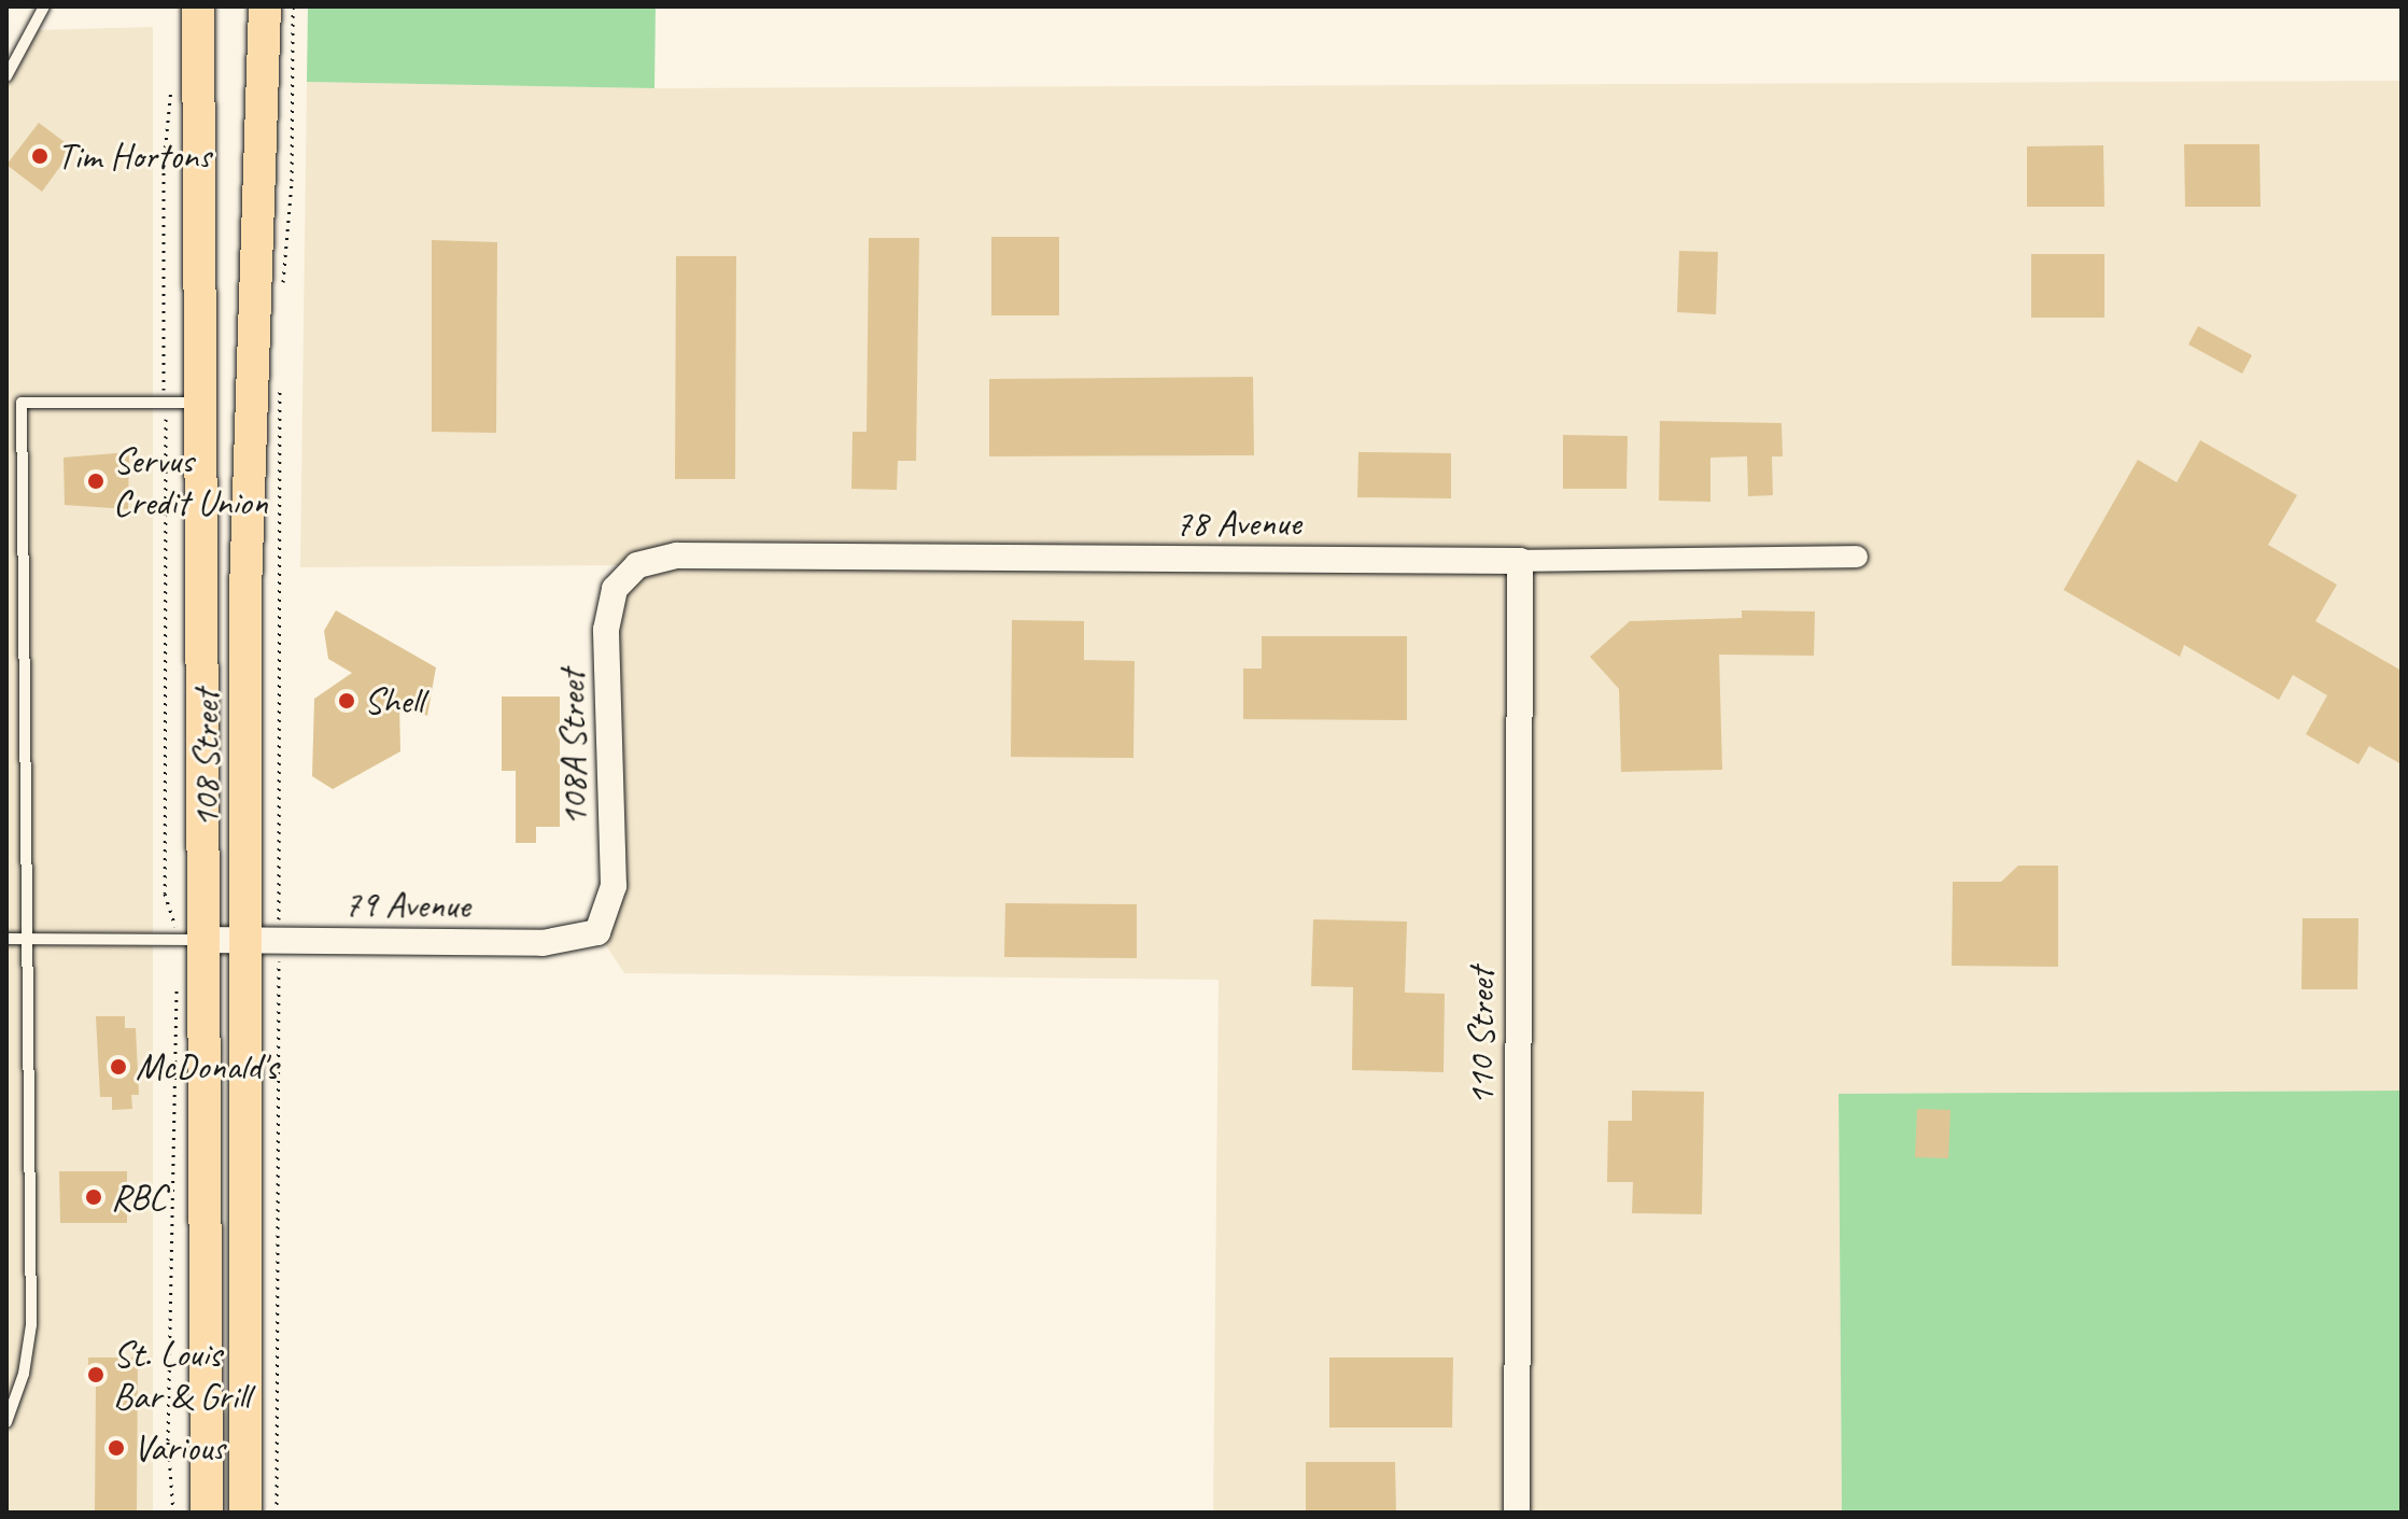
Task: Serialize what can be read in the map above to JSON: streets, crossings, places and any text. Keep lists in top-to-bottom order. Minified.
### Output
{"streets":{"main road":["108 Street"],"street":["78 Avenue","108A Street","79 Avenue","110 Street"]},"crossings":[["78 Avenue","108A Street"],["78 Avenue","110 Street"],["108A Street","79 Avenue"],["108 Street","79 Avenue"]],"places":["Tim Hortons","Servus Credit Union","Shell","McDonald's","RBC","St. Louis Bar & Grill","Various"]}
